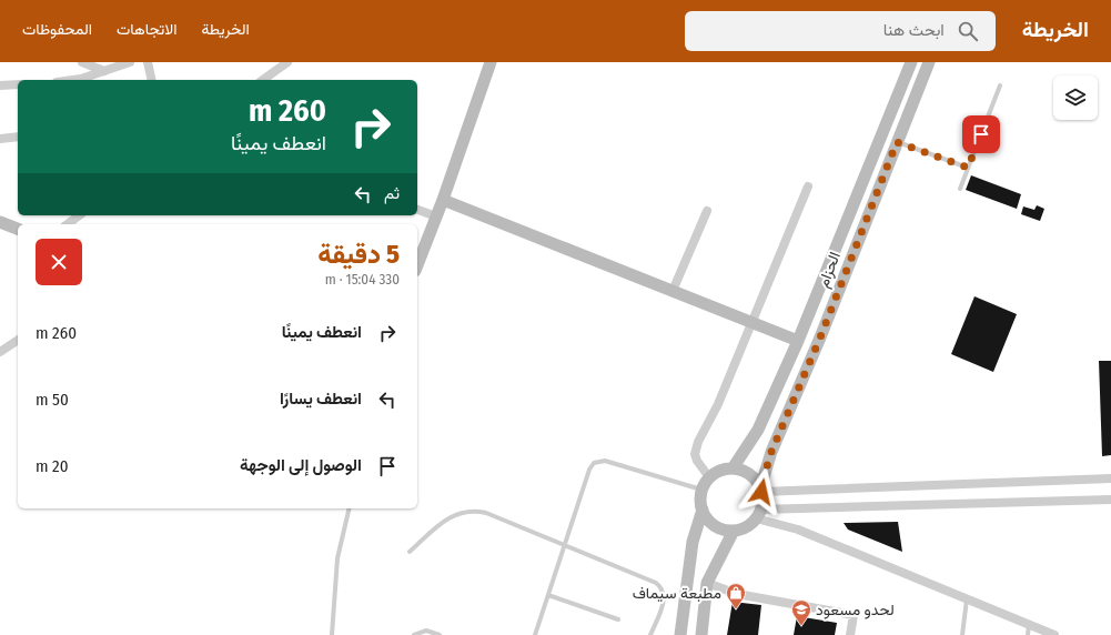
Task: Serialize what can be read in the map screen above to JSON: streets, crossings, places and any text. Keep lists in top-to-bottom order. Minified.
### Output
{"streets":{"main road":["الحزام"]},"places":{"shop":["مطبعة سيماف"],"school or university":["لحدو مسعود"]},"page":{"header":"الخريطة","search":"ابحث هنا","nav":["الخريطة","الاتجاهات","المحفوظات"],"turn":["260 m","انعطف يمينًا"],"then":"ثم","heading":["5 دقيقة","330 m · 15:04"],"list":[{"name":"انعطف يمينًا","value":"260 m"},{"name":"انعطف يسارًا","value":"50 m"},{"name":"الوصول إلى الوجهة","value":"20 m"}]}}
